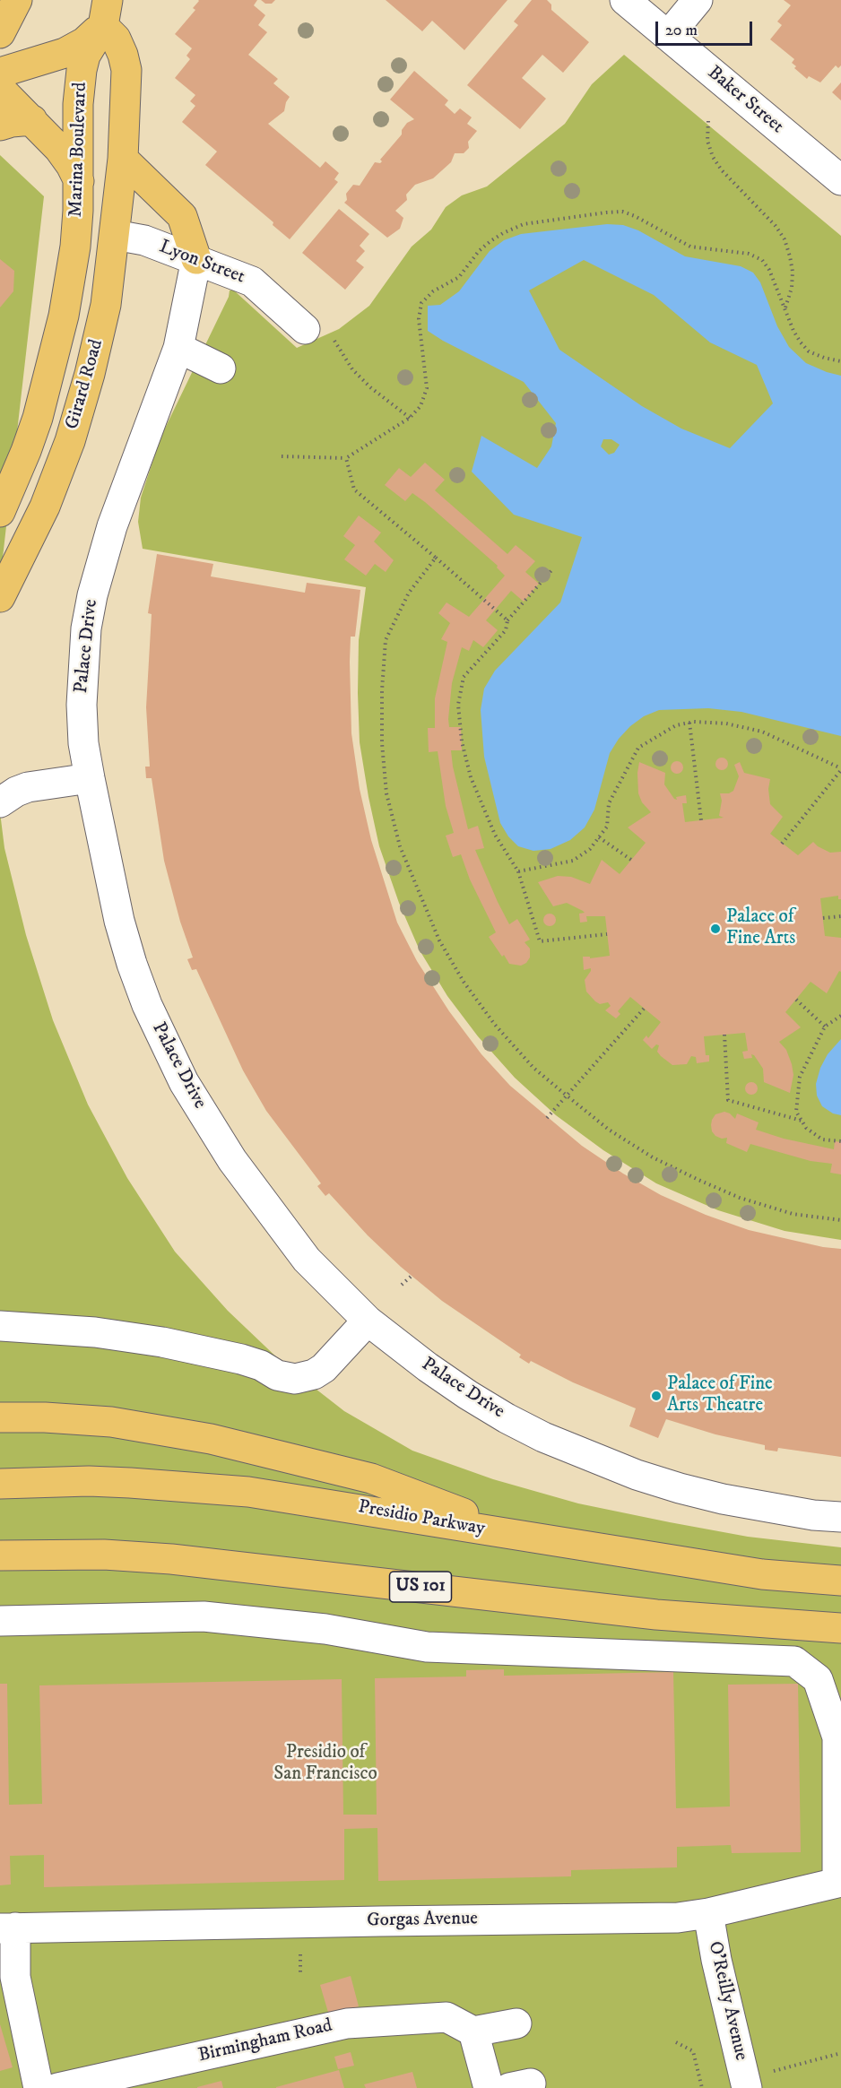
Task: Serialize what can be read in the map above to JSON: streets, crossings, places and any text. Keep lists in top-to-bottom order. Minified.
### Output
{"streets":{"main road":["Marina Boulevard","Girard Road","Presidio Parkway","US 101"],"street":["Baker Street","Lyon Street","Palace Drive","Gorgas Avenue","O'Reilly Avenue","Birmingham Road"]},"crossings":[["Marina Boulevard","Girard Road"],["Lyon Street","Girard Road"],["Lyon Street","Palace Drive"],["Gorgas Avenue","O'Reilly Avenue"]],"parks":["Presidio of San Francisco"],"places":["Palace of Fine Arts","Palace of Fine Arts Theatre"],"scale_bar":"20 m"}
